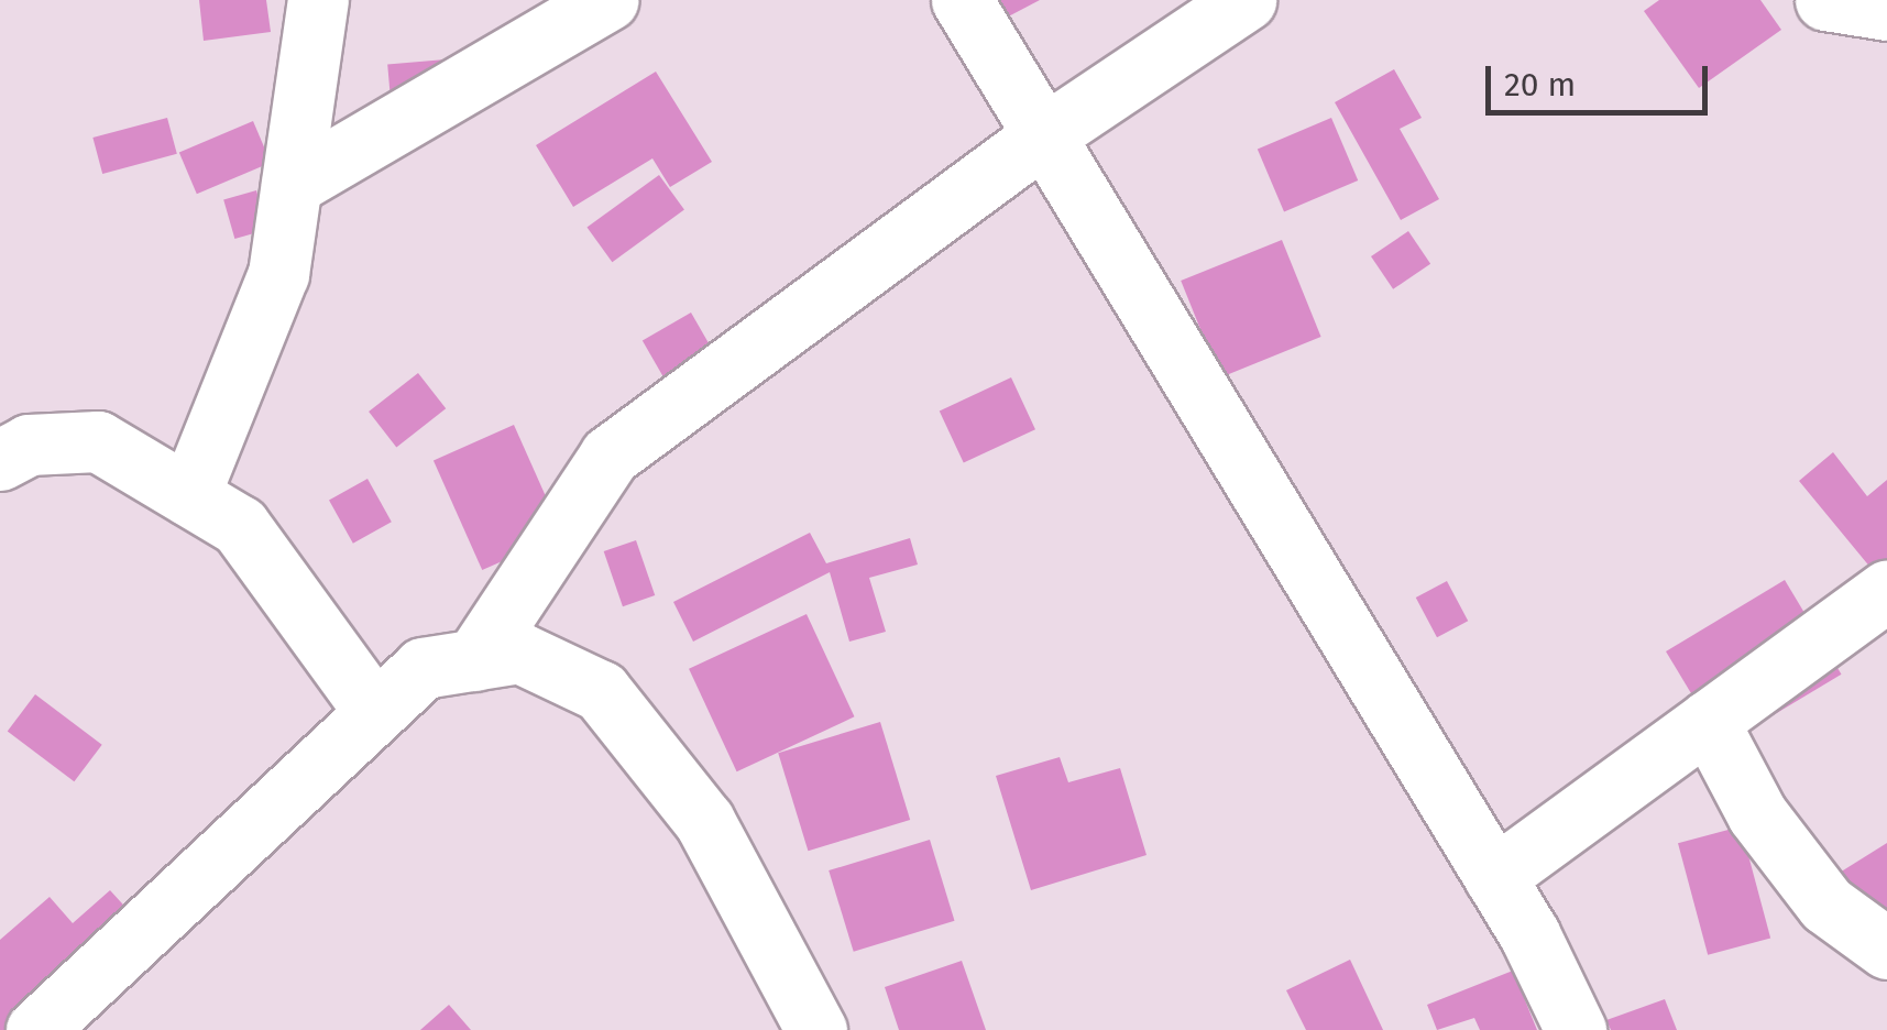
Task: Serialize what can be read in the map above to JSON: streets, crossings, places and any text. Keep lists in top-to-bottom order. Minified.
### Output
{"scale_bar":"20 m"}
